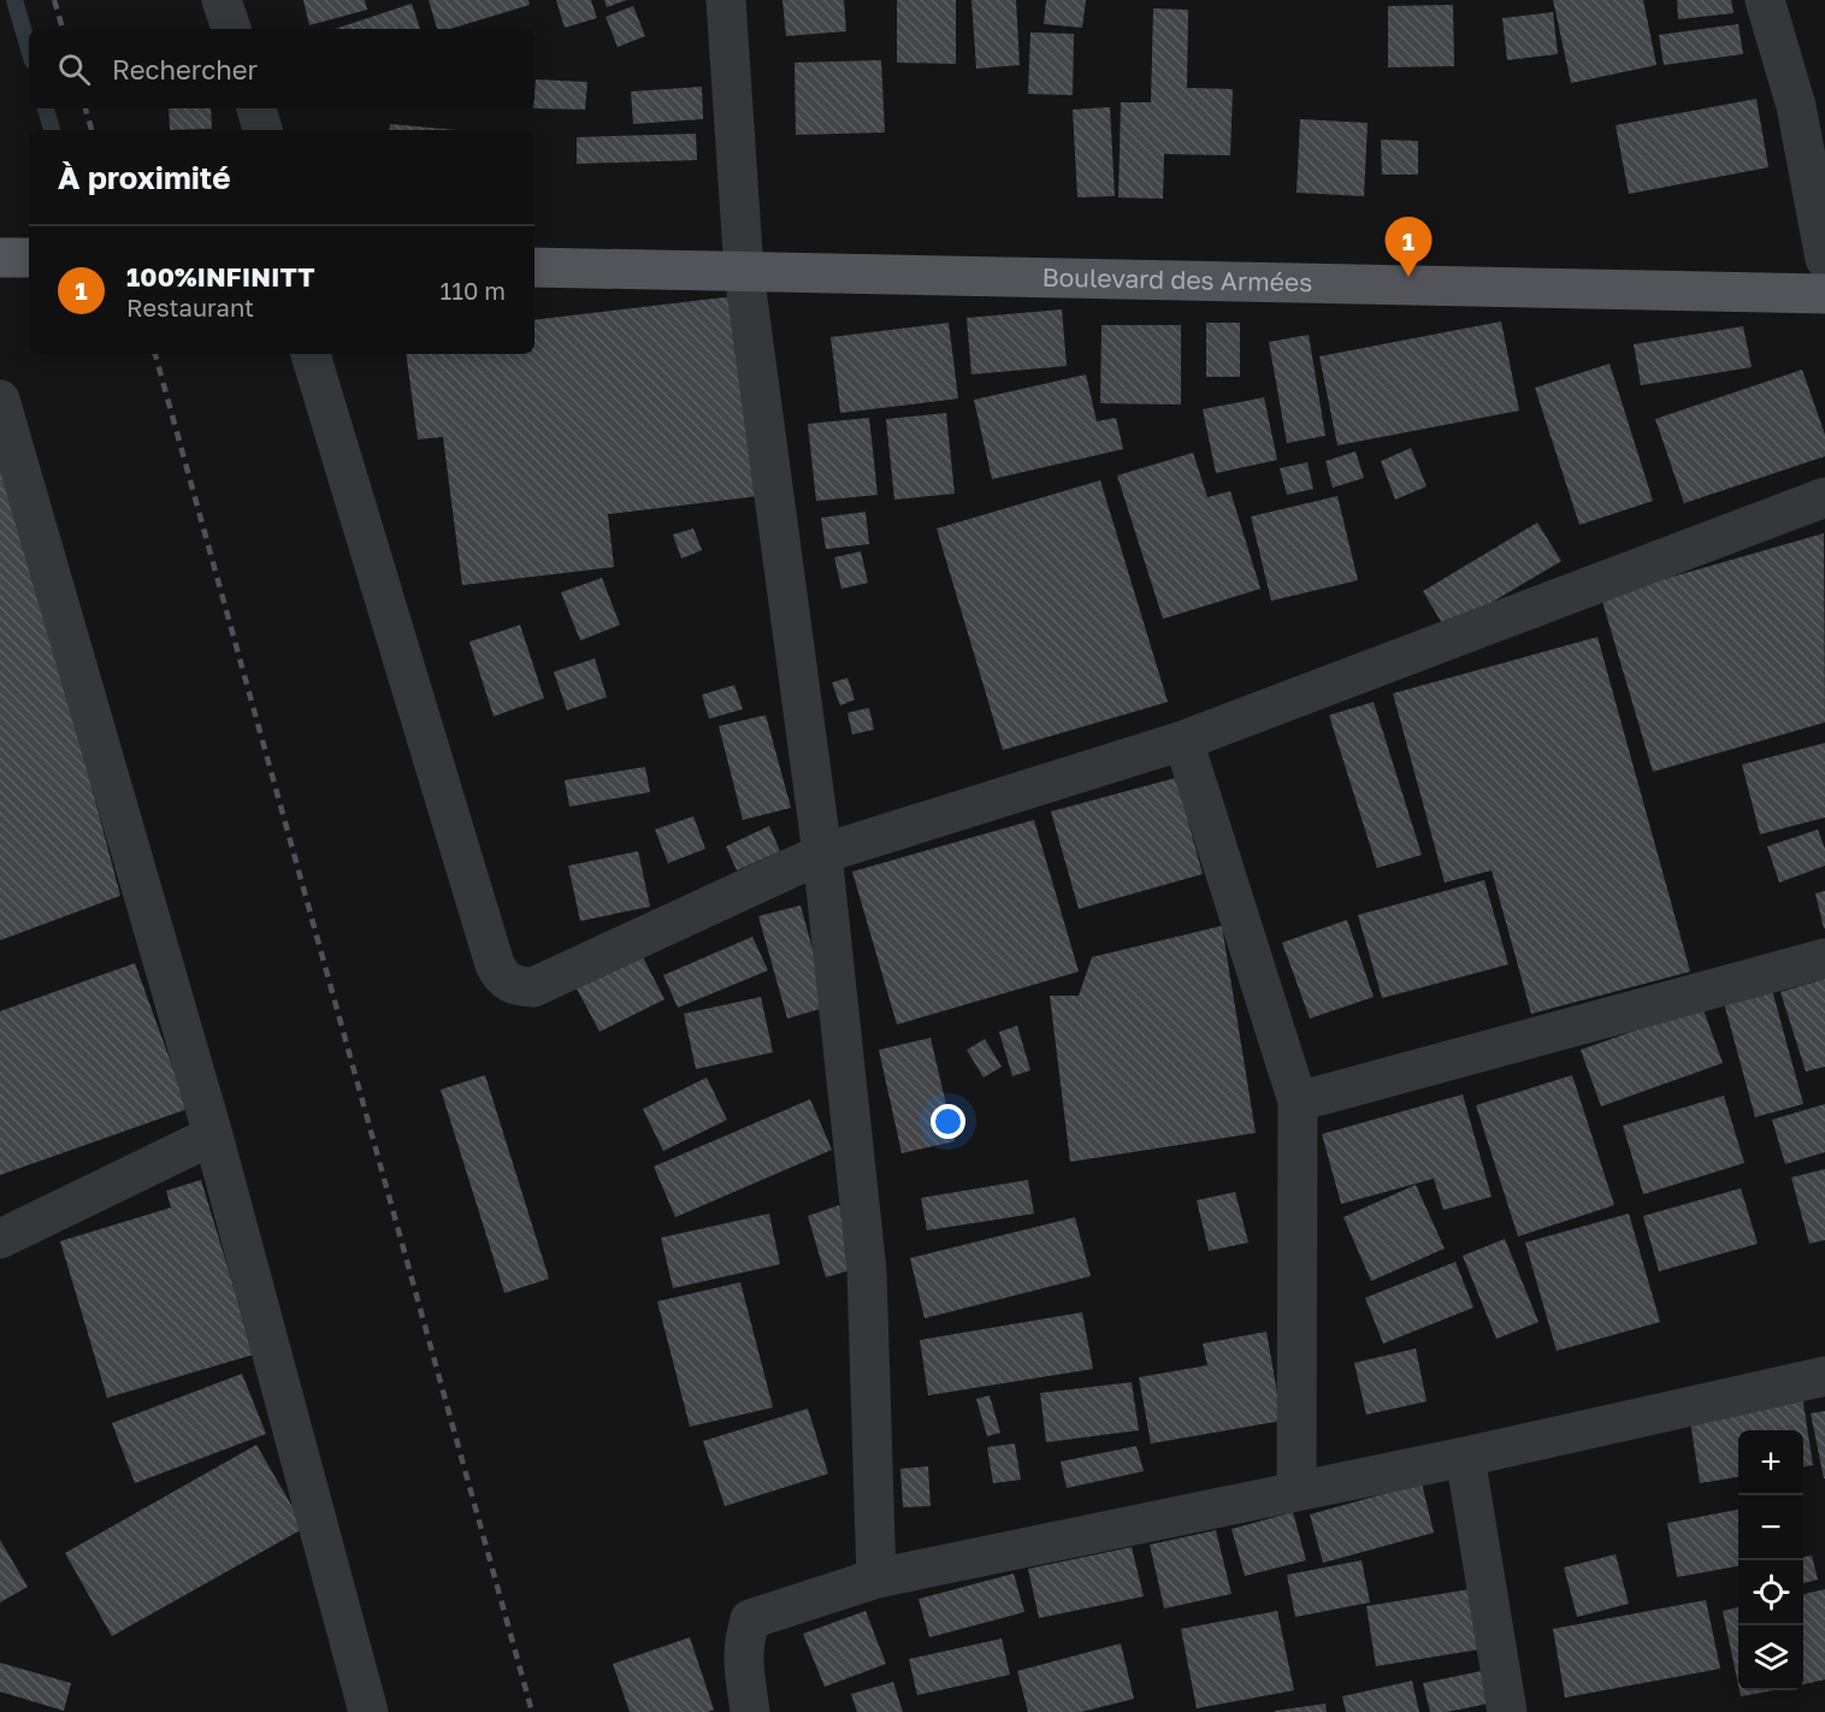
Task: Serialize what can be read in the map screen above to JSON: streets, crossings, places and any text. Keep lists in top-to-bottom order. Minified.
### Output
{"streets":{"main road":["Boulevard des Armées"]},"page":{"search":"Rechercher","heading":"À proximité","pins":"1","list":[{"mark":"1","name":"100%INFINITT","note":"Restaurant","value":"110 m"}],"map_buttons":["+","−"]}}
